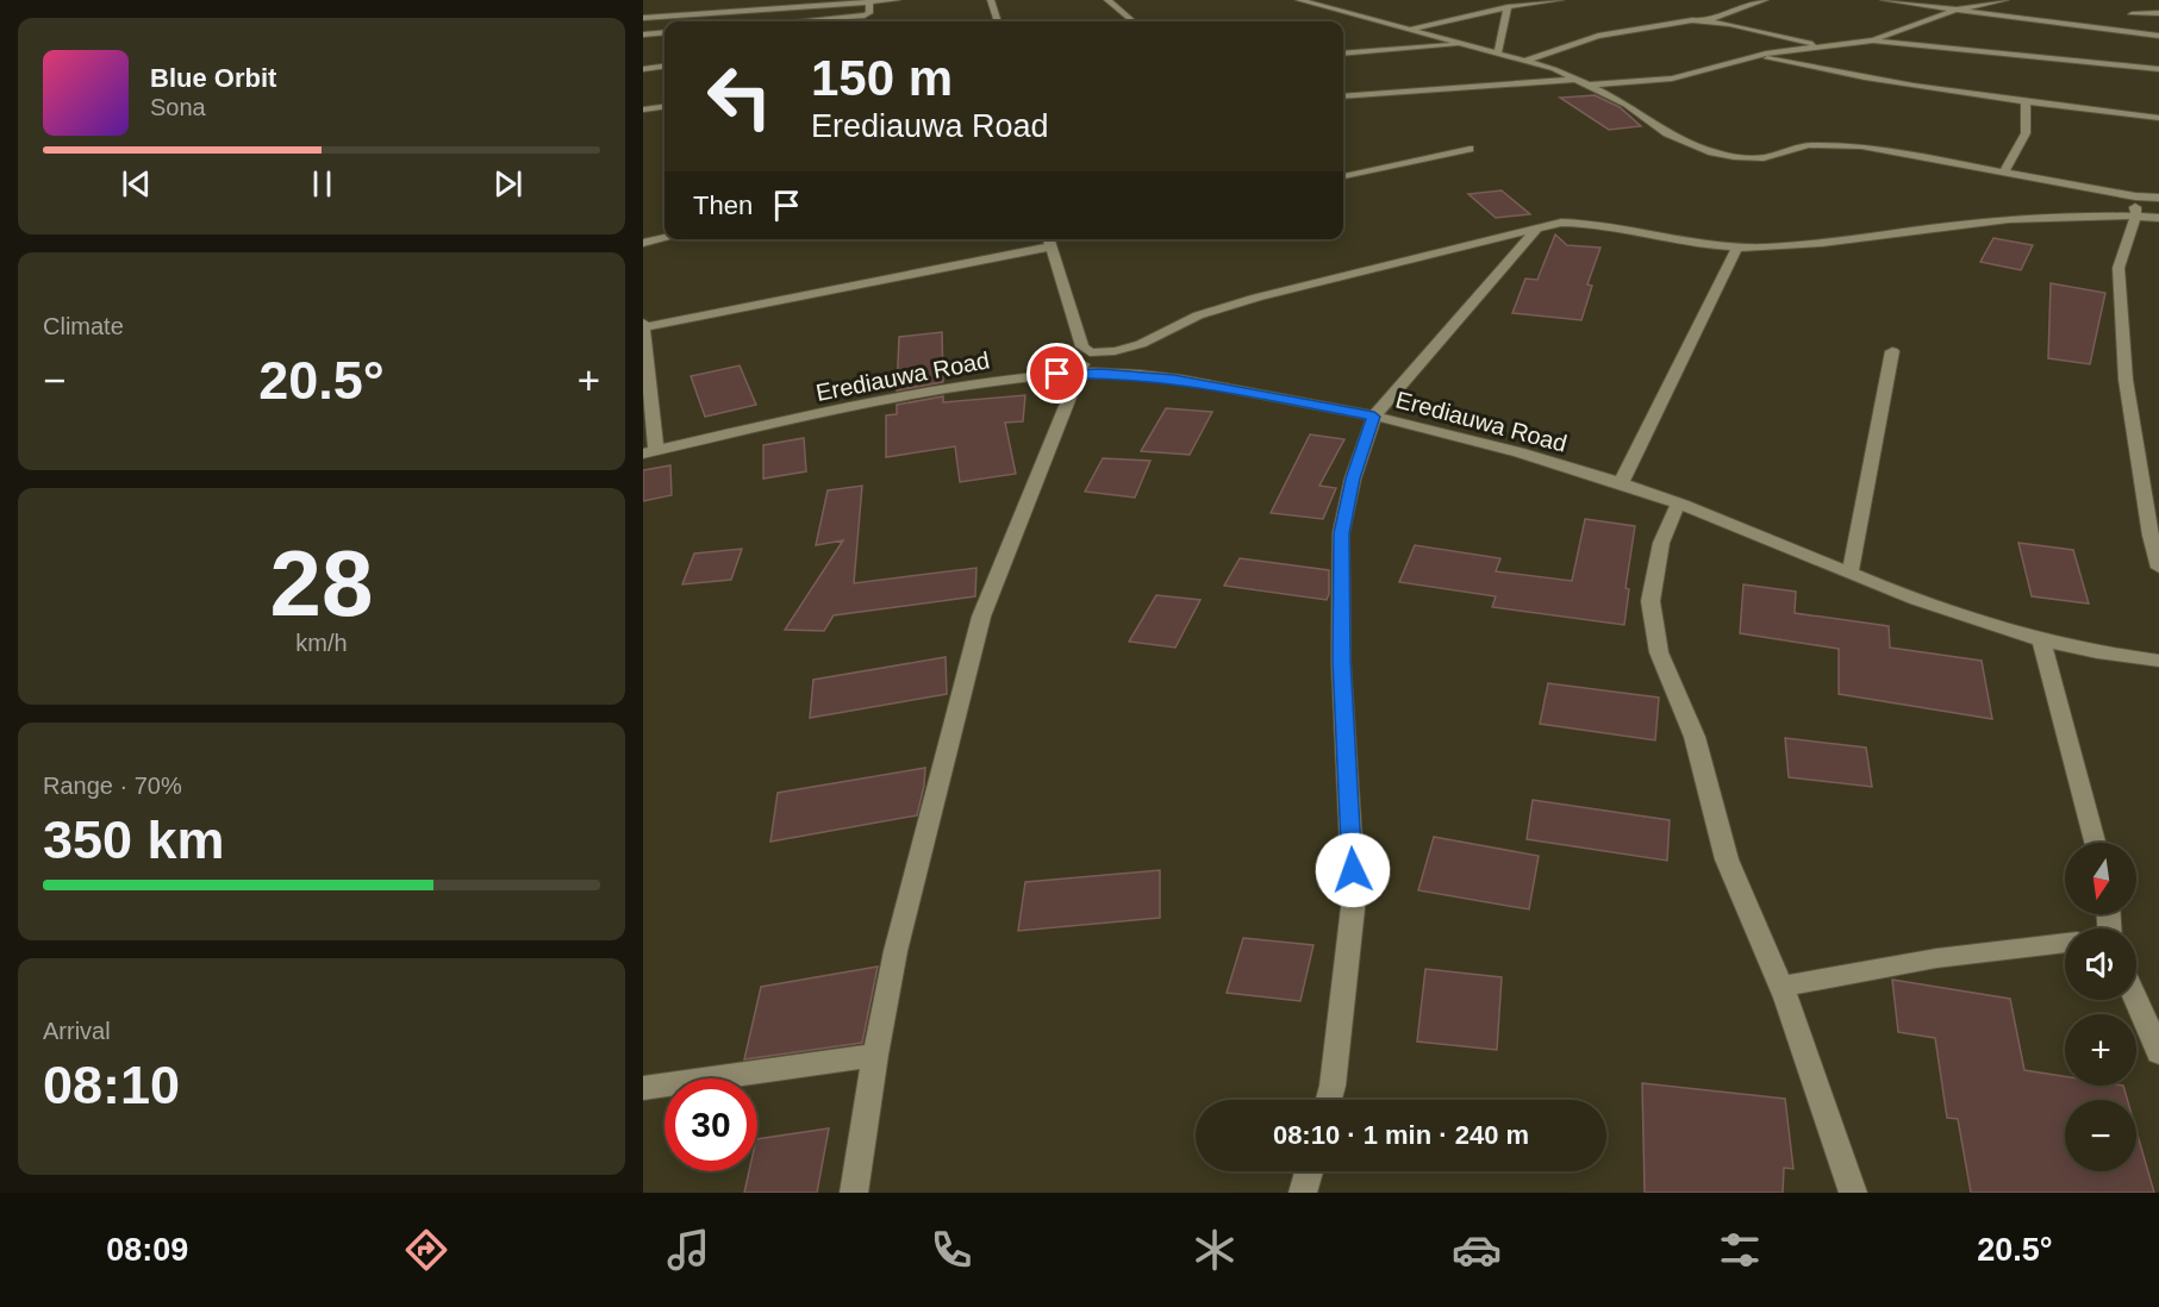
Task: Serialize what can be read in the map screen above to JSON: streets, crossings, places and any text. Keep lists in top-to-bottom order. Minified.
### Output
{"streets":{"street":["Erediauwa Road"]},"north":"bottom","page":{"turn":["150 m","Erediauwa Road"],"song":["Blue Orbit","Sona"],"then":"Then","tile":["Climate",["28","km/h"],["Range · 70%","350 km"],["Arrival","08:10"]],"heat":["−","20.5°","+"],"map_buttons":["+","−"],"limit":"30","trip":"08:10 · 1 min · 240 m","tabs":["08:09","20.5°"]}}
